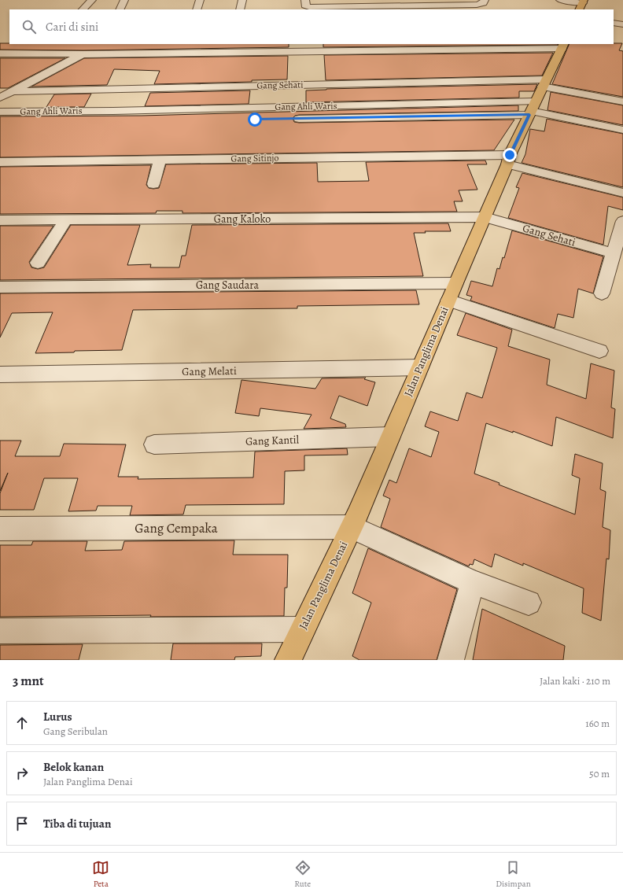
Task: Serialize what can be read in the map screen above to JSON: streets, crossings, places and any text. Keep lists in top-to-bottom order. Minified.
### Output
{"streets":{"main road":["Jalan Panglima Denai"],"street":["Gang Sehati","Gang Ahli Waris","Gang Sitinjo","Gang Kaloko","Gang Saudara","Gang Melati","Gang Kantil","Gang Cempaka"]},"crossings":[["Gang Sehati","Gang Ahli Waris"],["Gang Sehati","Gang Kaloko"],["Gang Sehati","Jalan Panglima Denai"],["Gang Ahli Waris","Jalan Panglima Denai"],["Gang Sitinjo","Jalan Panglima Denai"],["Gang Kaloko","Jalan Panglima Denai"],["Gang Saudara","Jalan Panglima Denai"],["Jalan Panglima Denai","Gang Melati"],["Jalan Panglima Denai","Gang Kantil"],["Jalan Panglima Denai","Gang Cempaka"]],"page":{"search":"Cari di sini","heading":["3 mnt","Jalan kaki · 210 m"],"list":[["Lurus","Gang Seribulan","160 m"],["Belok kanan","Jalan Panglima Denai","50 m"],"Tiba di tujuan"],"nav":["Peta","Rute","Disimpan"]}}
